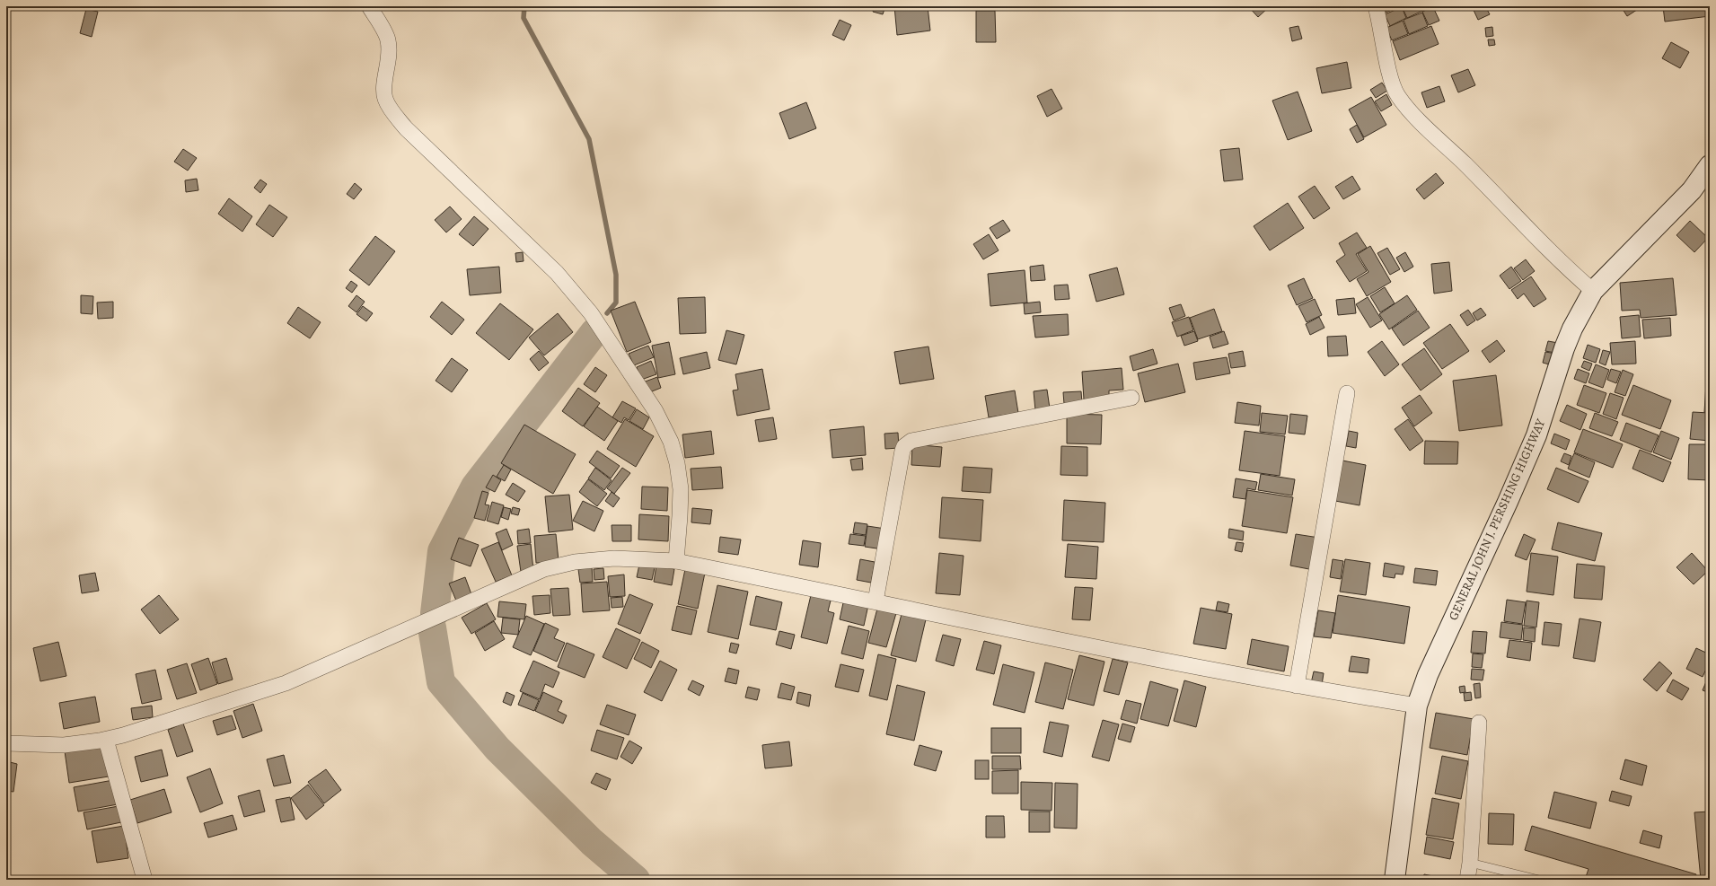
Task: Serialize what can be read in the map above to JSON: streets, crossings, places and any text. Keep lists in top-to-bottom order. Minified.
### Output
{"streets":{"main road":["GENERAL JOHN J. PERSHING HIGHWAY"]}}
